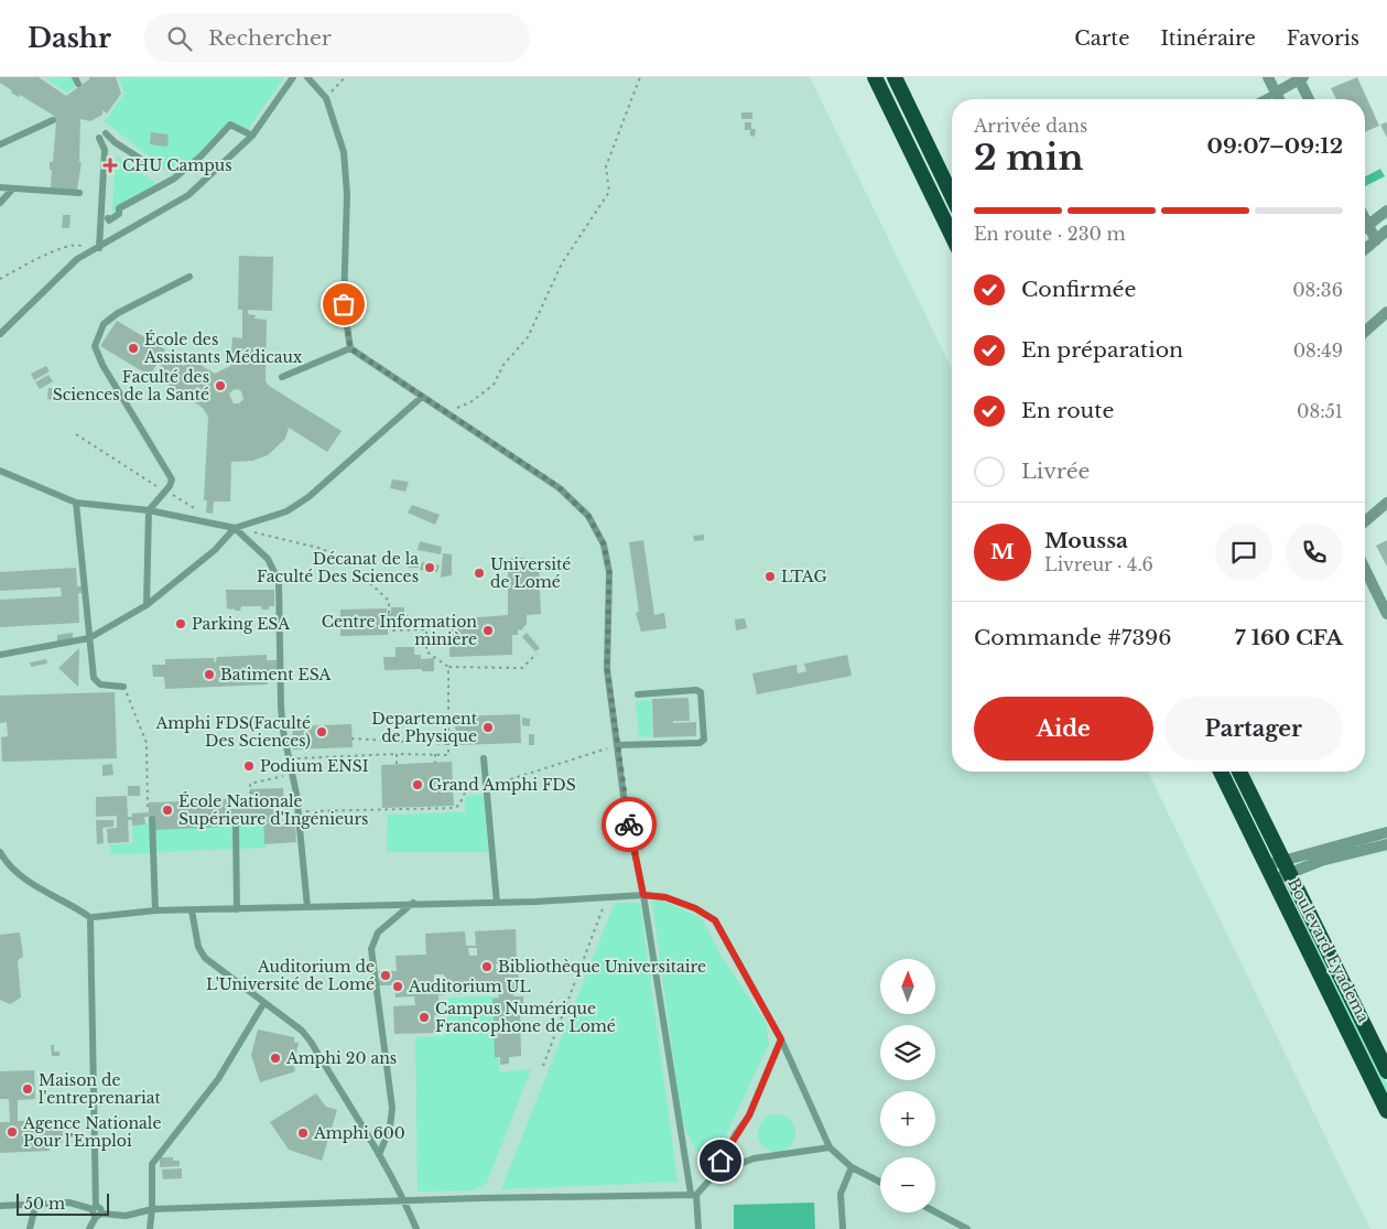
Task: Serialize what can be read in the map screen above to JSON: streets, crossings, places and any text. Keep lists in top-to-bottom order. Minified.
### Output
{"streets":{"highway":["Boulevard Eyadema"]},"places":{"health":["CHU Campus"],"other":["École des Assistants Médicaux","Faculté des Sciences de la Santé","Décanat de la Faculté Des Sciences","Université de Lomé","LTAG","Parking ESA","Centre Information minière","Batiment ESA","Departement de Physique","Amphi FDS(Faculté Des Sciences)","Podium ENSI","Grand Amphi FDS","École Nationale Supérieure d'Ingénieurs","Bibliothèque Universitaire","Auditorium de L'Université de Lomé","Auditorium UL","Campus Numérique Francophone de Lomé","Amphi 20 ans","Maison de l'entreprenariat","Agence Nationale Pour l'Emploi","Amphi 600"]},"scale_bar":"50 m","north":"top","page":{"header":"Dashr","search":"Rechercher","nav":["Carte","Itinéraire","Favoris"],"heading":["2 min","Arrivée dans","09:07–09:12"],"panel":["Moussa","Livreur · 4.6","Commande #7396","7 160 CFA"],"bar":"En route · 230 m","list":[["Confirmée","08:36"],["En préparation","08:49"],["En route","08:51"],"Livrée"],"round":"M","buttons":["Aide","Partager"],"map_buttons":["+","−"],"scale":"50 m"}}
